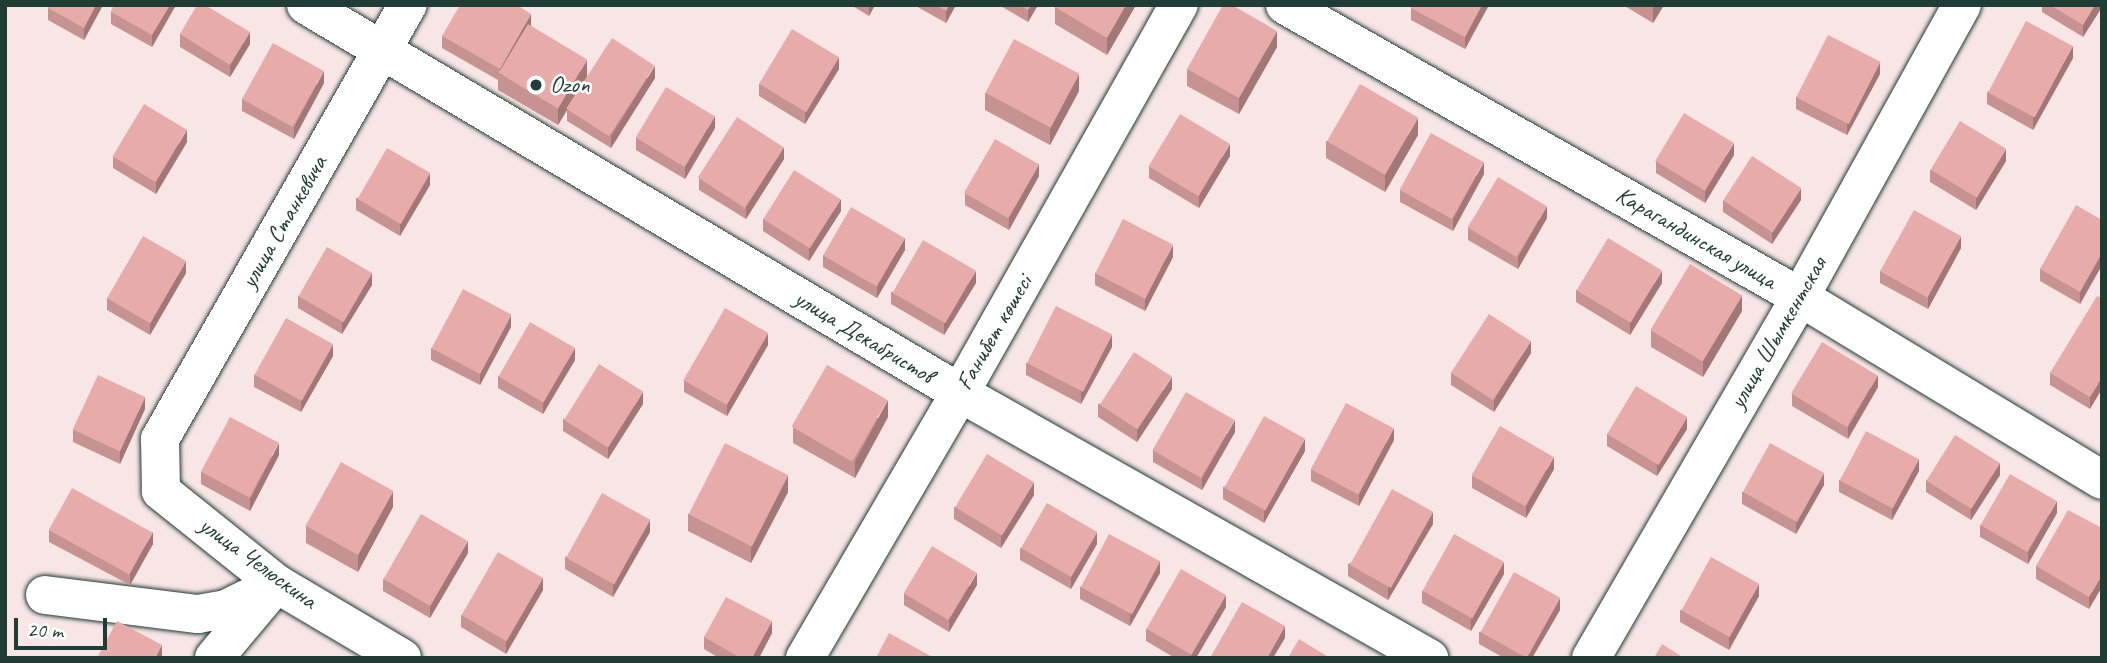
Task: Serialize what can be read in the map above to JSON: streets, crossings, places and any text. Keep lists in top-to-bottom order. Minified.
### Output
{"streets":{"street":["улица Станкевича","Карагандинская улица","Ғанибет көшесі","улица Шымкентская","улица Декабристов","улица Челюскина"]},"crossings":[["улица Станкевича","улица Декабристов"],["улица Станкевича","улица Челюскина"],["Карагандинская улица","улица Шымкентская"],["Ғанибет көшесі","улица Декабристов"]],"places":["Ozon"],"scale_bar":"20 m"}
